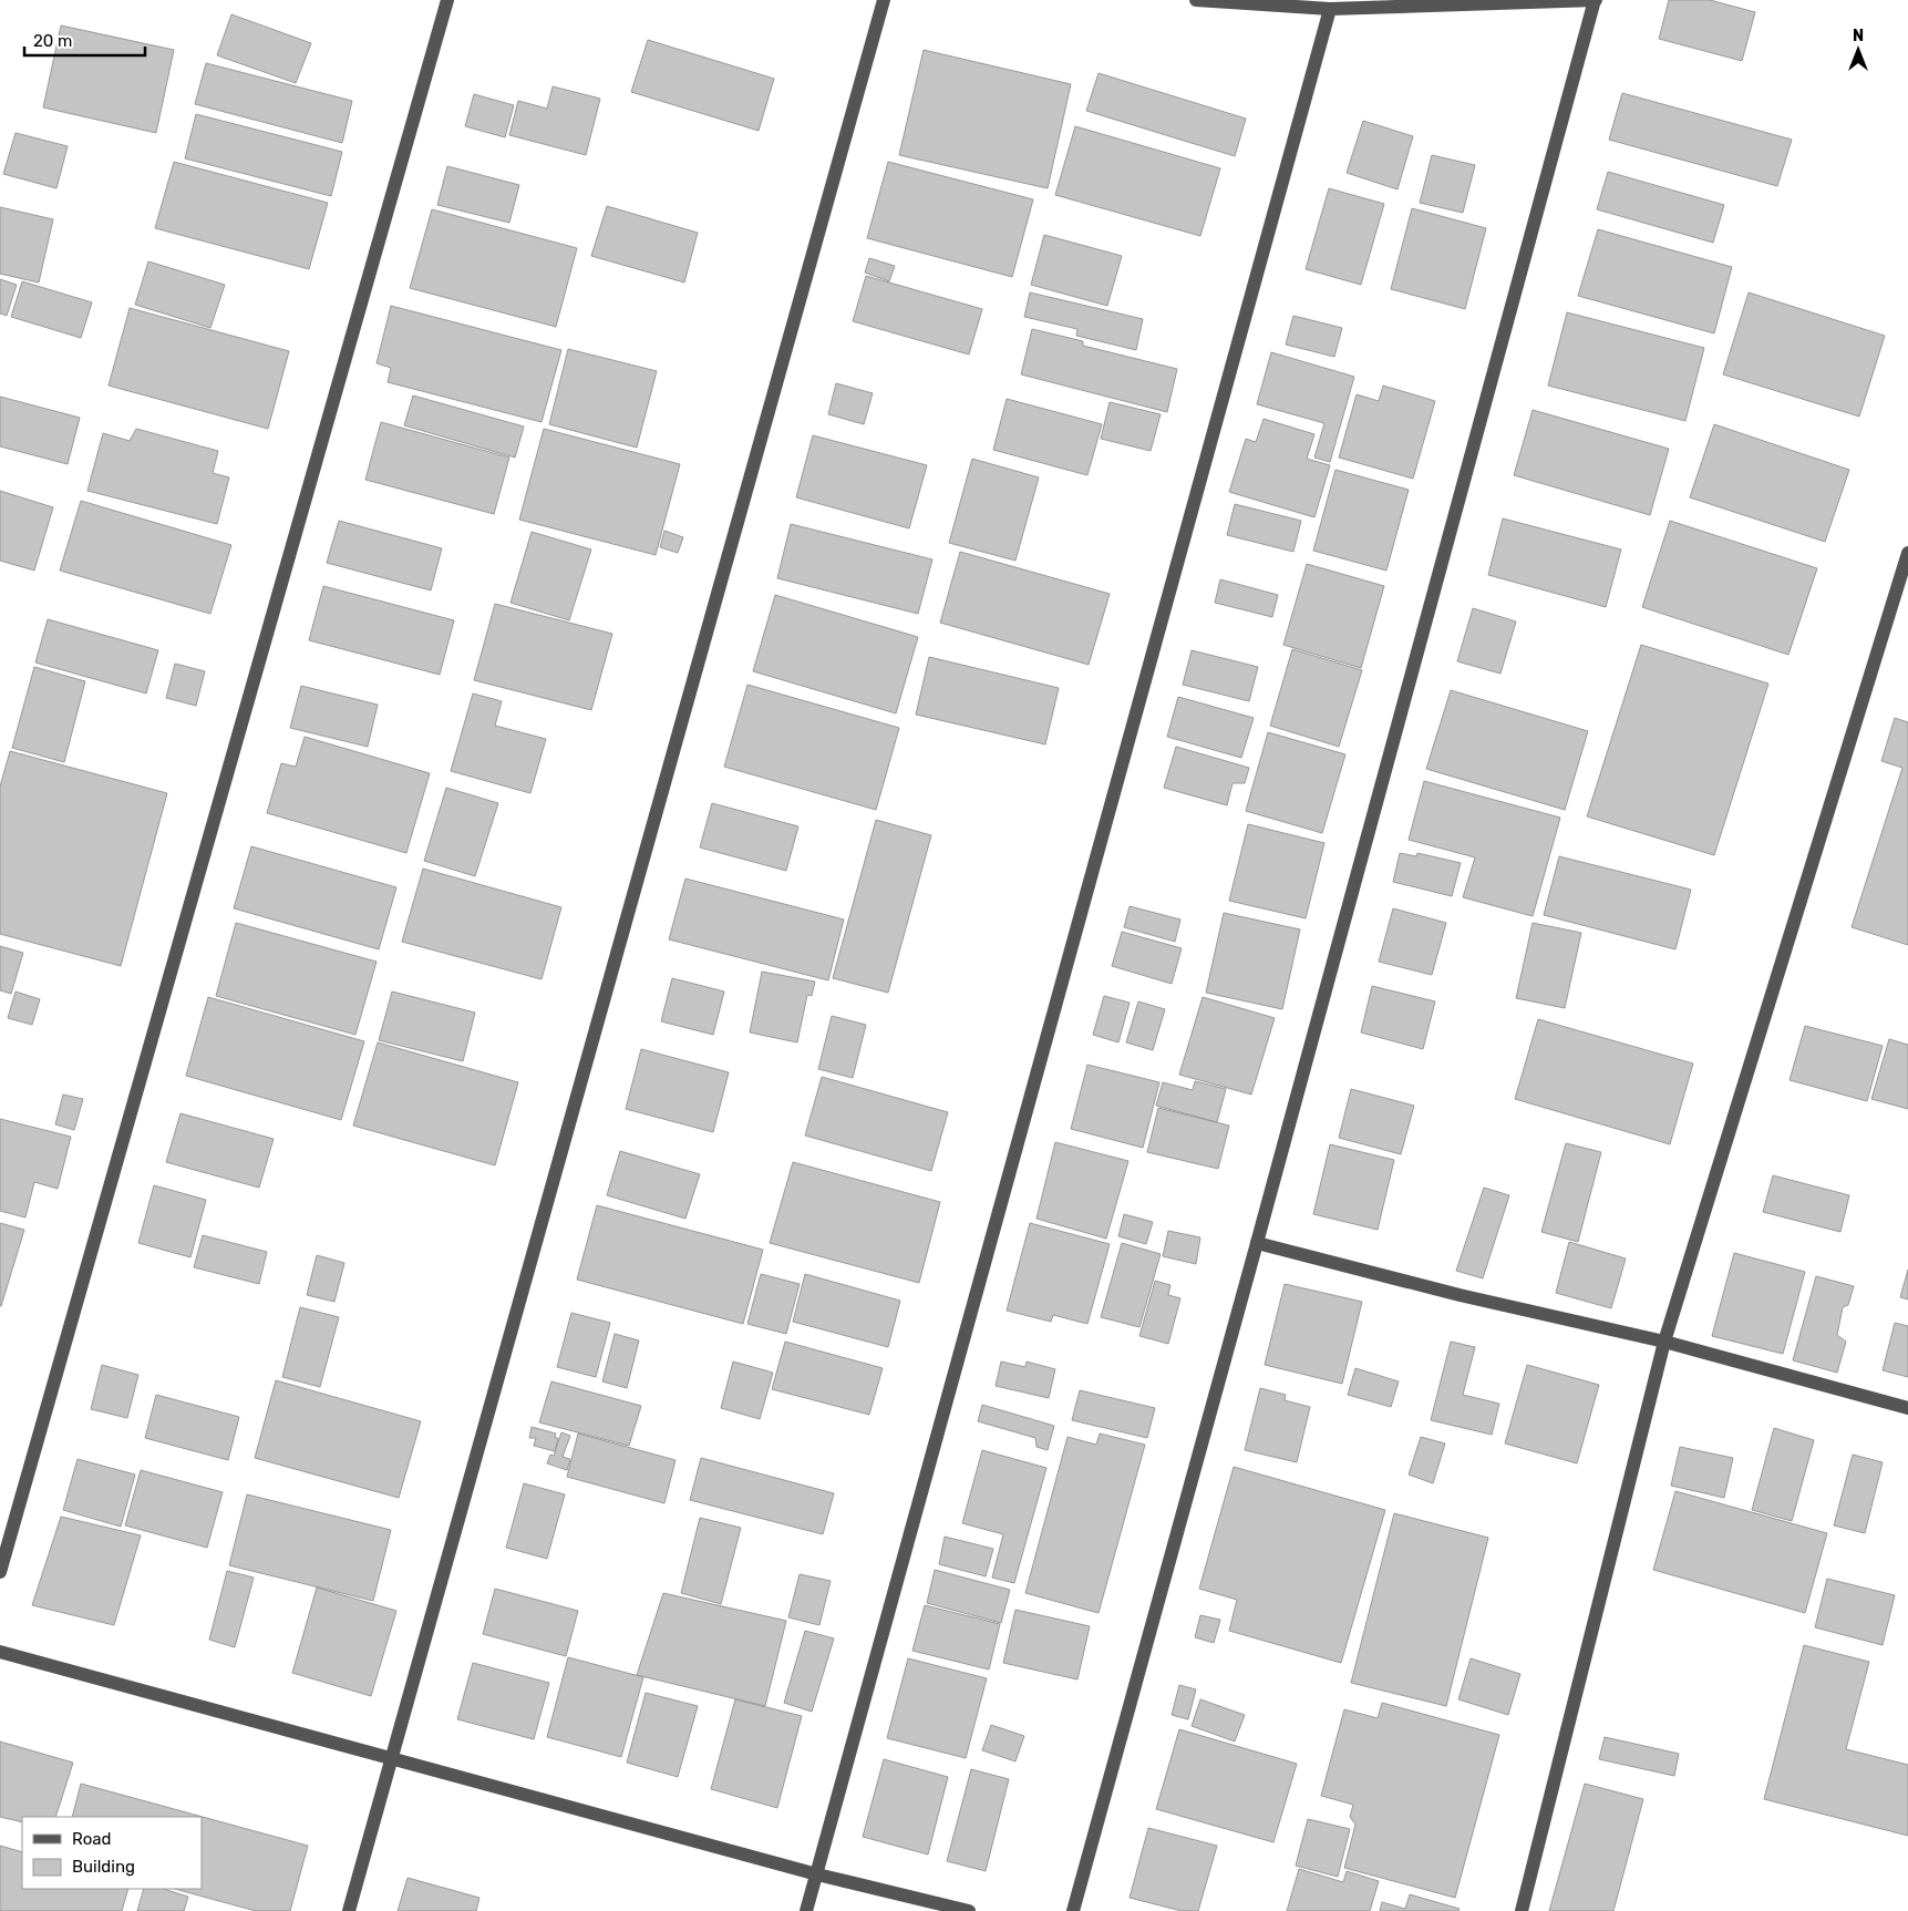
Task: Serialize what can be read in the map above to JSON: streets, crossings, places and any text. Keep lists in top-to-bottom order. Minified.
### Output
{"legend":["Road","Building"],"scale_bar":"20 m","north":"top"}
